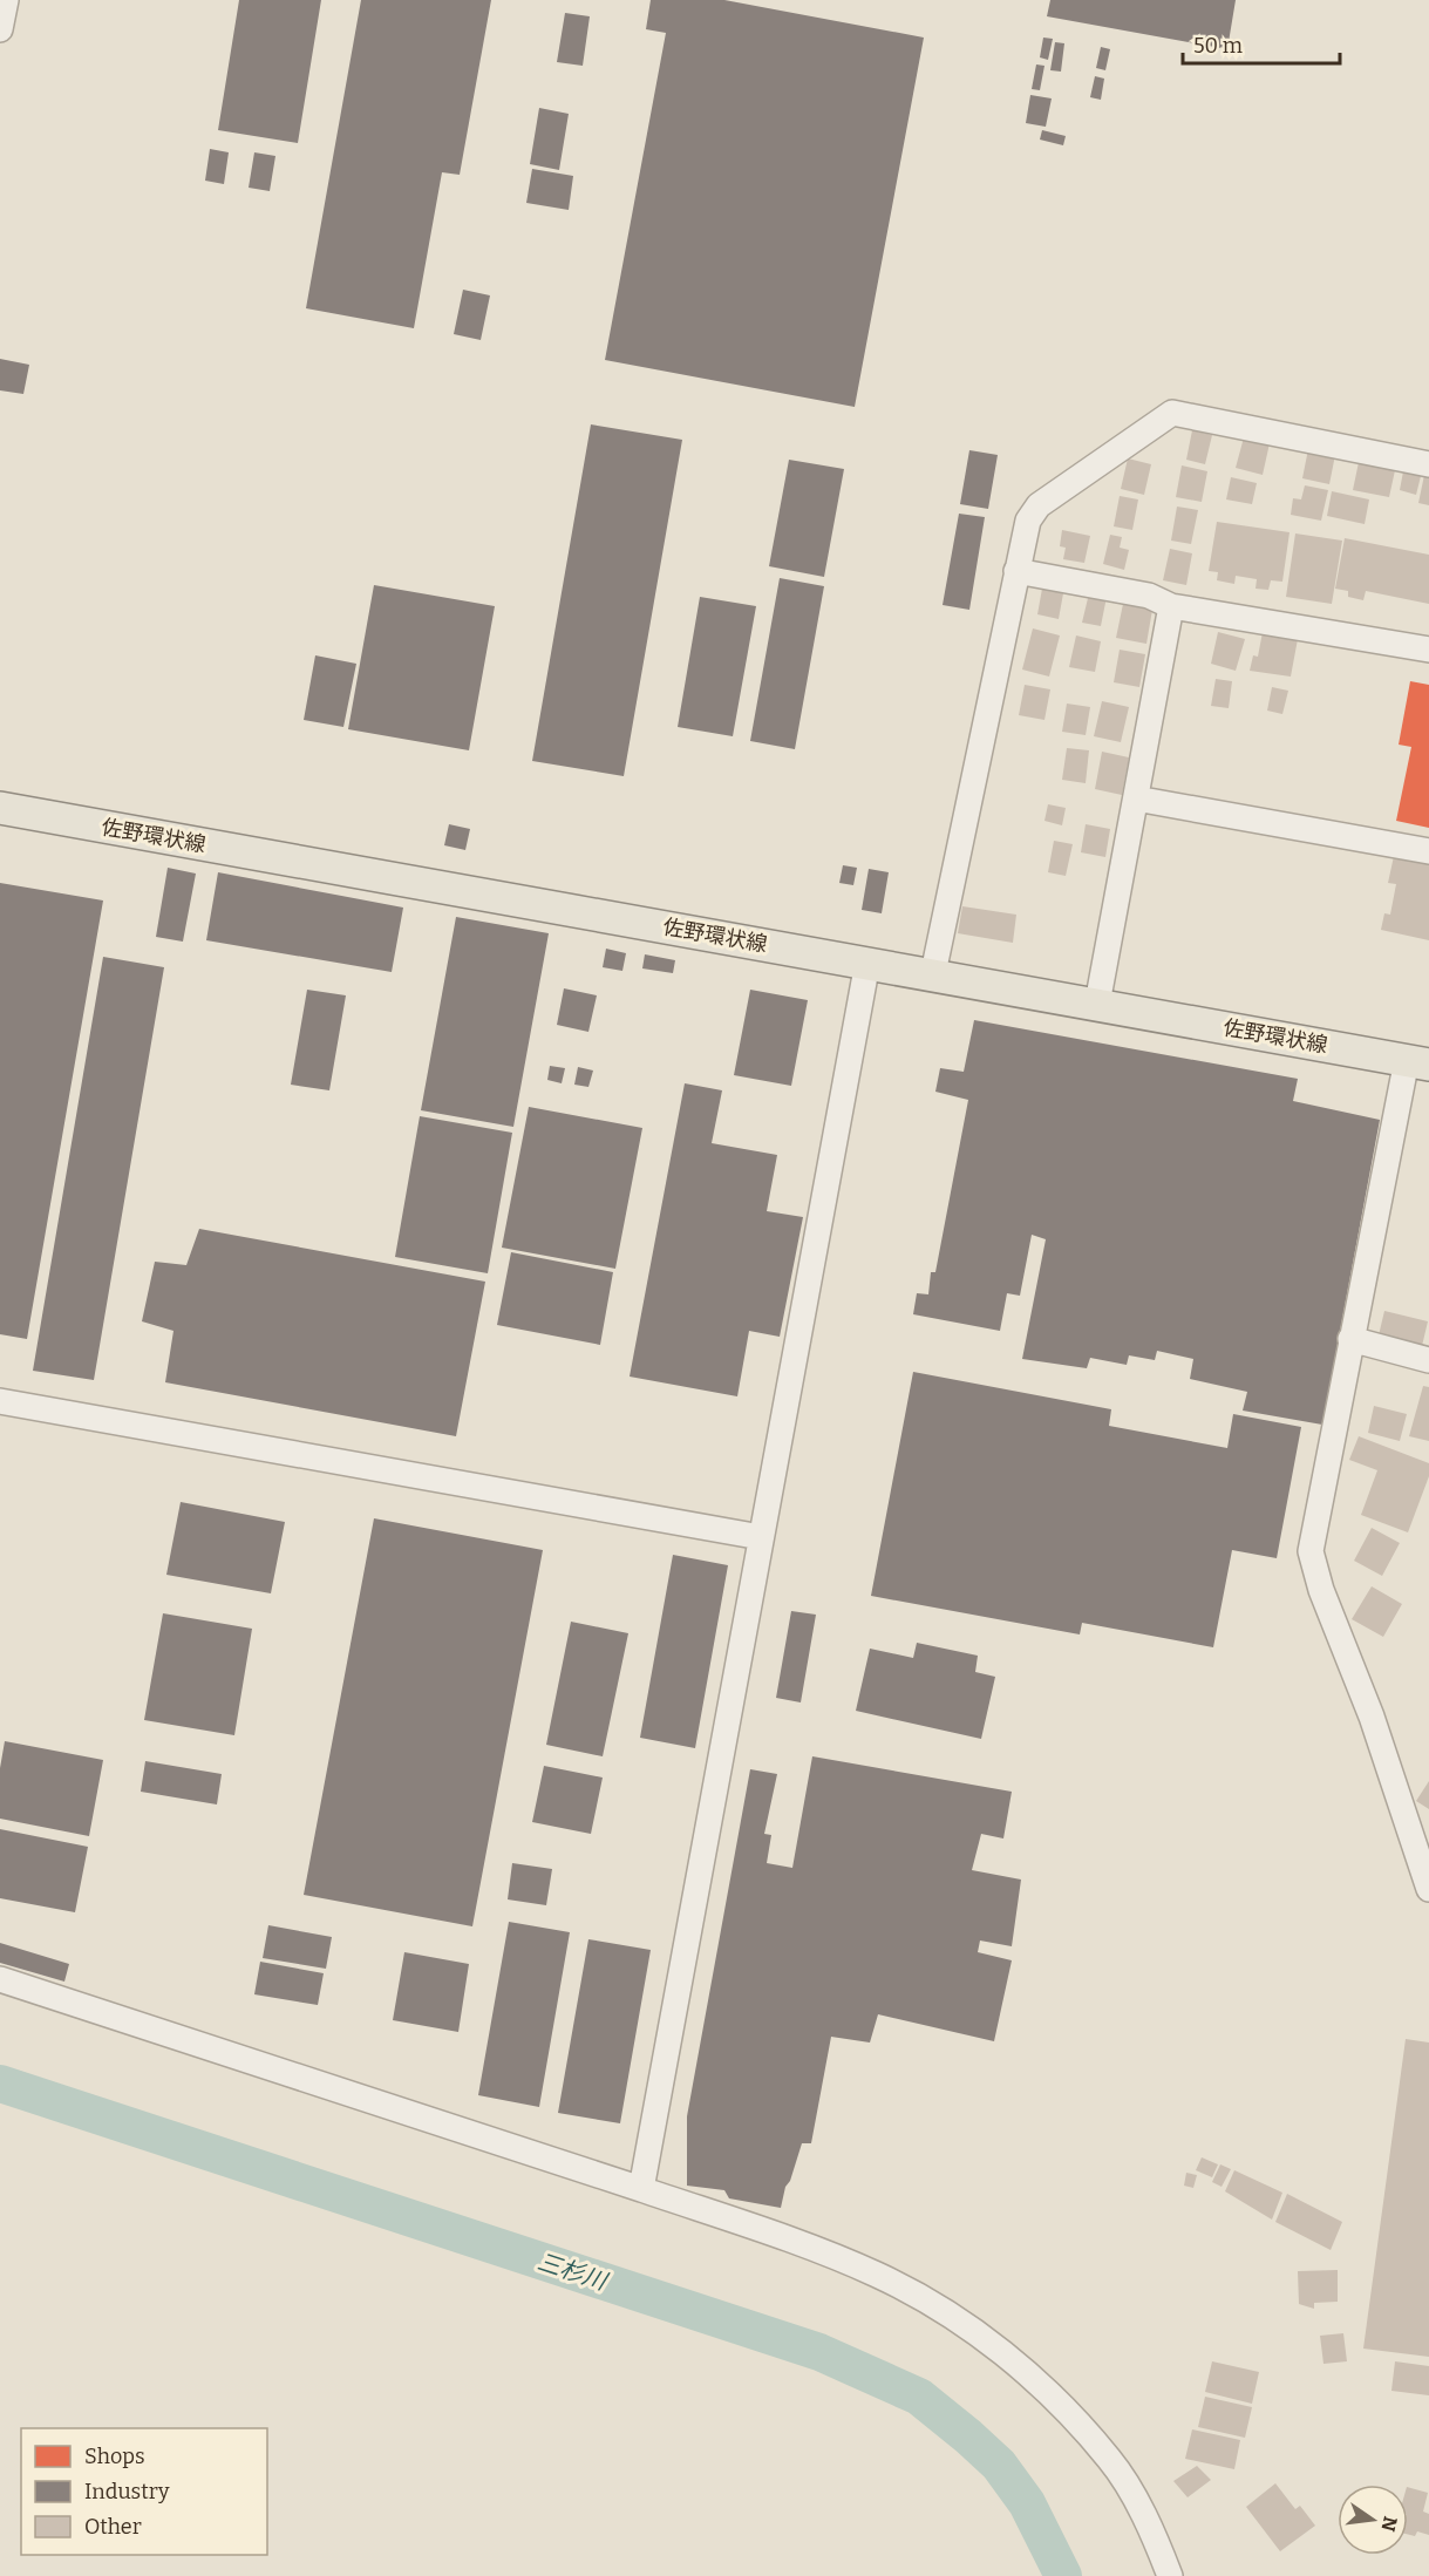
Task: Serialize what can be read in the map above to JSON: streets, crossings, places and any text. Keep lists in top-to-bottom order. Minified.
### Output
{"streets":{"main road":["佐野環状線"]},"water":["三杉川"],"legend":["Shops","Industry","Other"],"scale_bar":"50 m","north":"right"}
